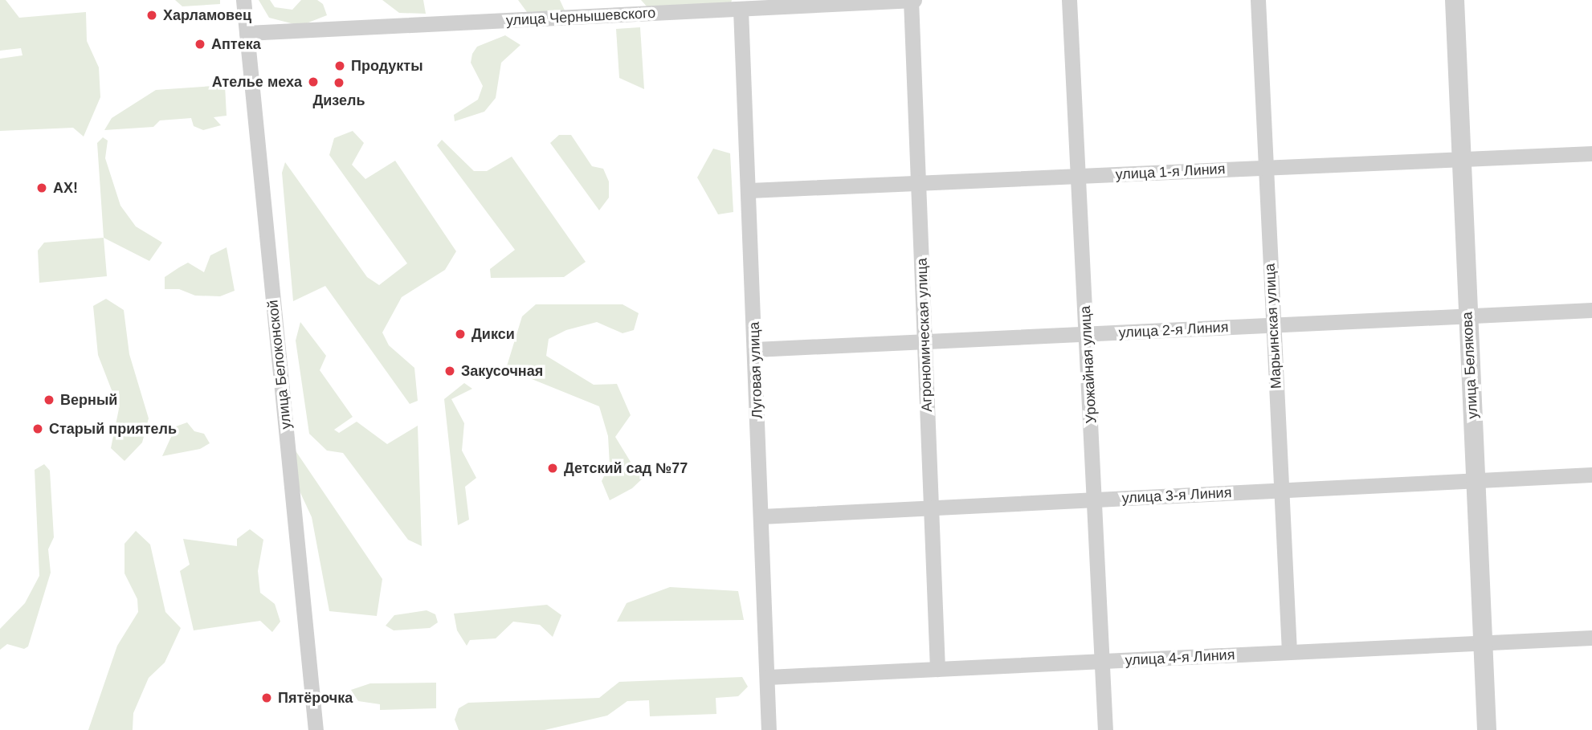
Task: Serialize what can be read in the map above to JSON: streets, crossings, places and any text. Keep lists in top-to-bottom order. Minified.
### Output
{"streets":{"street":["улица Чернышевского","улица 1-я Линия","Марьинская улица","улица 2-я Линия","Агрономическая улица","улица Белоконской","Урожайная улица","улица Белякова","Луговая улица","улица 3-я Линия","улица 4-я Линия"]},"crossings":[["улица Чернышевского","Агрономическая улица"],["улица Чернышевского","улица Белоконской"],["улица Чернышевского","Луговая улица"],["улица 1-я Линия","Марьинская улица"],["улица 1-я Линия","Агрономическая улица"],["улица 1-я Линия","Урожайная улица"],["улица 1-я Линия","улица Белякова"],["улица 1-я Линия","Луговая улица"],["Марьинская улица","улица 2-я Линия"],["Марьинская улица","улица 3-я Линия"],["Марьинская улица","улица 4-я Линия"],["улица 2-я Линия","Агрономическая улица"],["улица 2-я Линия","Урожайная улица"],["улица 2-я Линия","улица Белякова"],["улица 2-я Линия","Луговая улица"],["Агрономическая улица","улица 3-я Линия"],["Агрономическая улица","улица 4-я Линия"],["Урожайная улица","улица 3-я Линия"],["Урожайная улица","улица 4-я Линия"],["улица Белякова","улица 3-я Линия"],["улица Белякова","улица 4-я Линия"],["Луговая улица","улица 3-я Линия"],["Луговая улица","улица 4-я Линия"]],"places":["Харламовец","Аптека","Продукты","Ателье меха","Дизель","АХ!","Дикси","Закусочная","Верный","Старый приятель","Детский сад №77","Пятёрочка"]}
